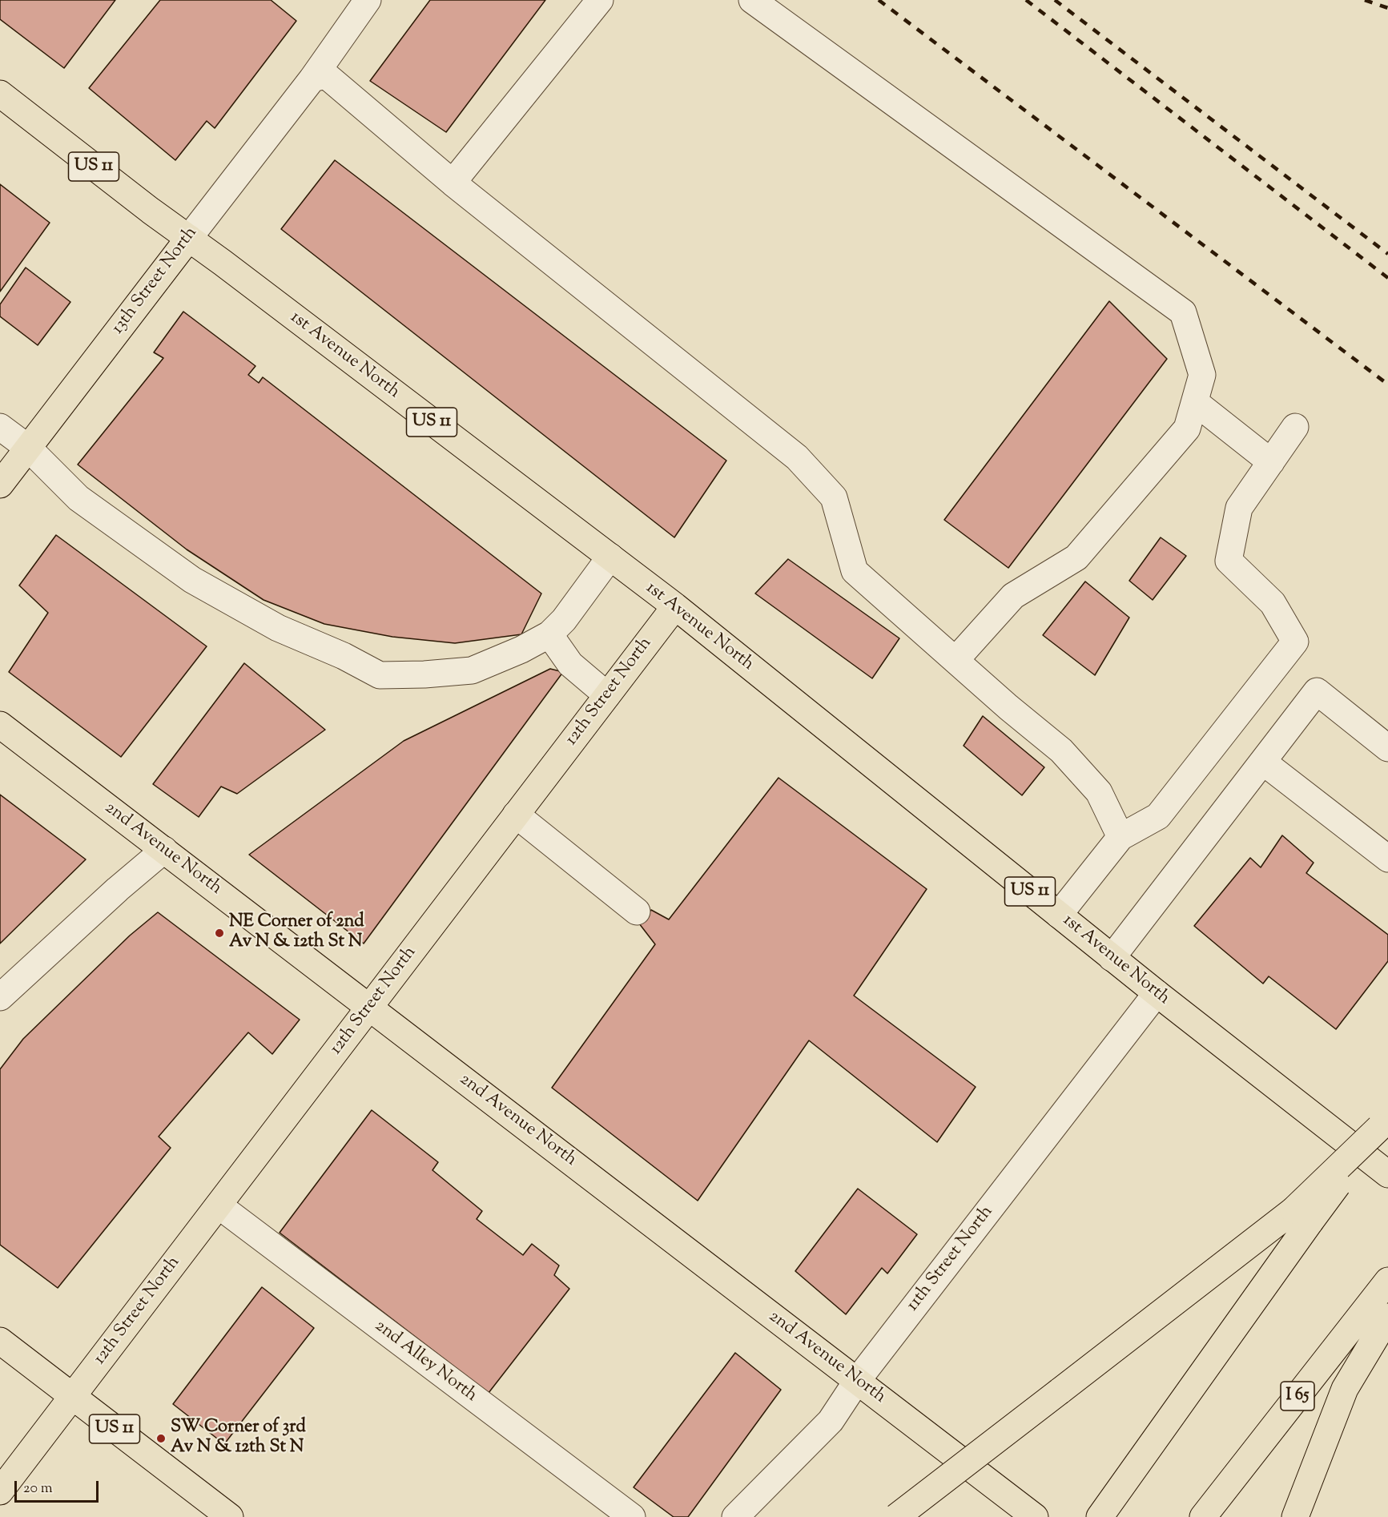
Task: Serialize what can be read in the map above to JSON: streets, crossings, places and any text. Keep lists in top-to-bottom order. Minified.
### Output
{"streets":{"main road":["US 11","13th Street North","1st Avenue North","12th Street North","2nd Avenue North","I 65"],"street":["11th Street North","2nd Alley North"]},"crossings":[["US 11","12th Street North"],["13th Street North","1st Avenue North"],["1st Avenue North","12th Street North"],["1st Avenue North","11th Street North"],["12th Street North","2nd Avenue North"],["12th Street North","2nd Alley North"],["2nd Avenue North","11th Street North"]],"places":["NE Corner of 2nd Av N & 12th St N","SW Corner of 3rd Av N & 12th St N"],"scale_bar":"20 m"}
